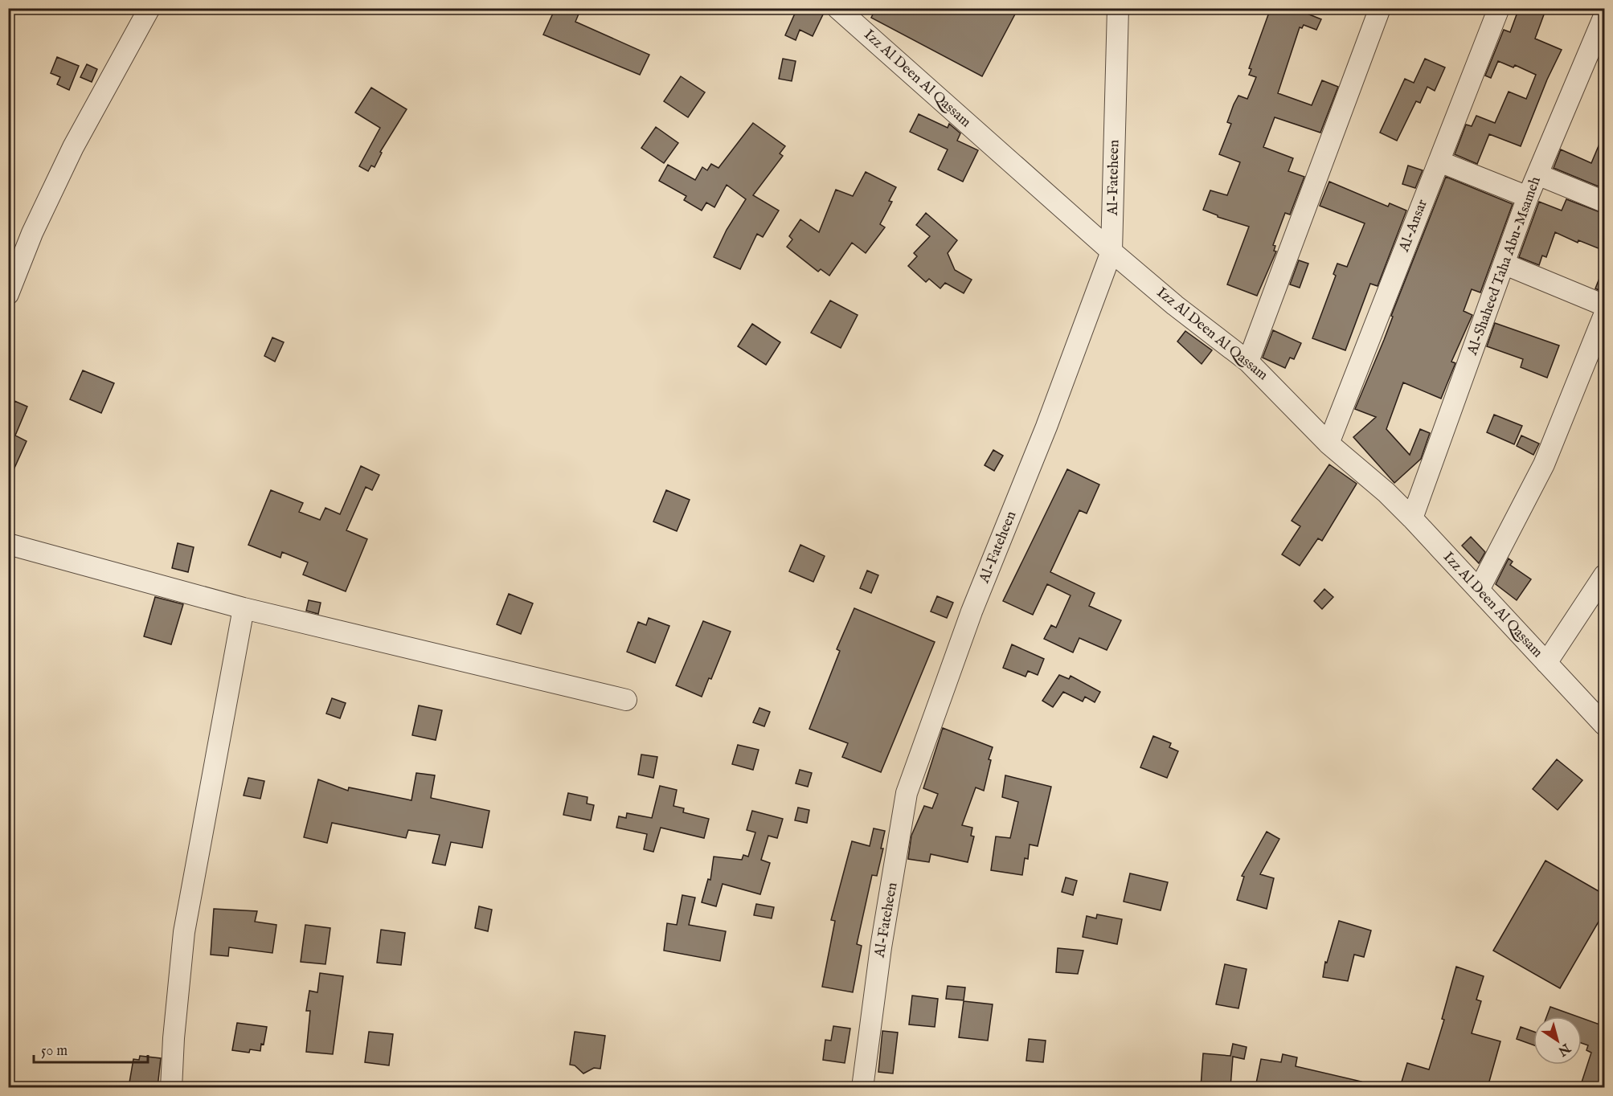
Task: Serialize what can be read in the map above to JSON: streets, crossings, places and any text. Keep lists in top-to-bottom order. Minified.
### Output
{"streets":{"street":["Izz Al Deen Al Qassam","Al-Fateheen","Al-Ansar","Al-Shaheed Taha Abu-Msameh"]},"crossings":[["Izz Al Deen Al Qassam","Al-Fateheen"],["Izz Al Deen Al Qassam","Al-Ansar"],["Izz Al Deen Al Qassam","Al-Shaheed Taha Abu-Msameh"]],"scale_bar":"50 m","north":"bottom right"}
